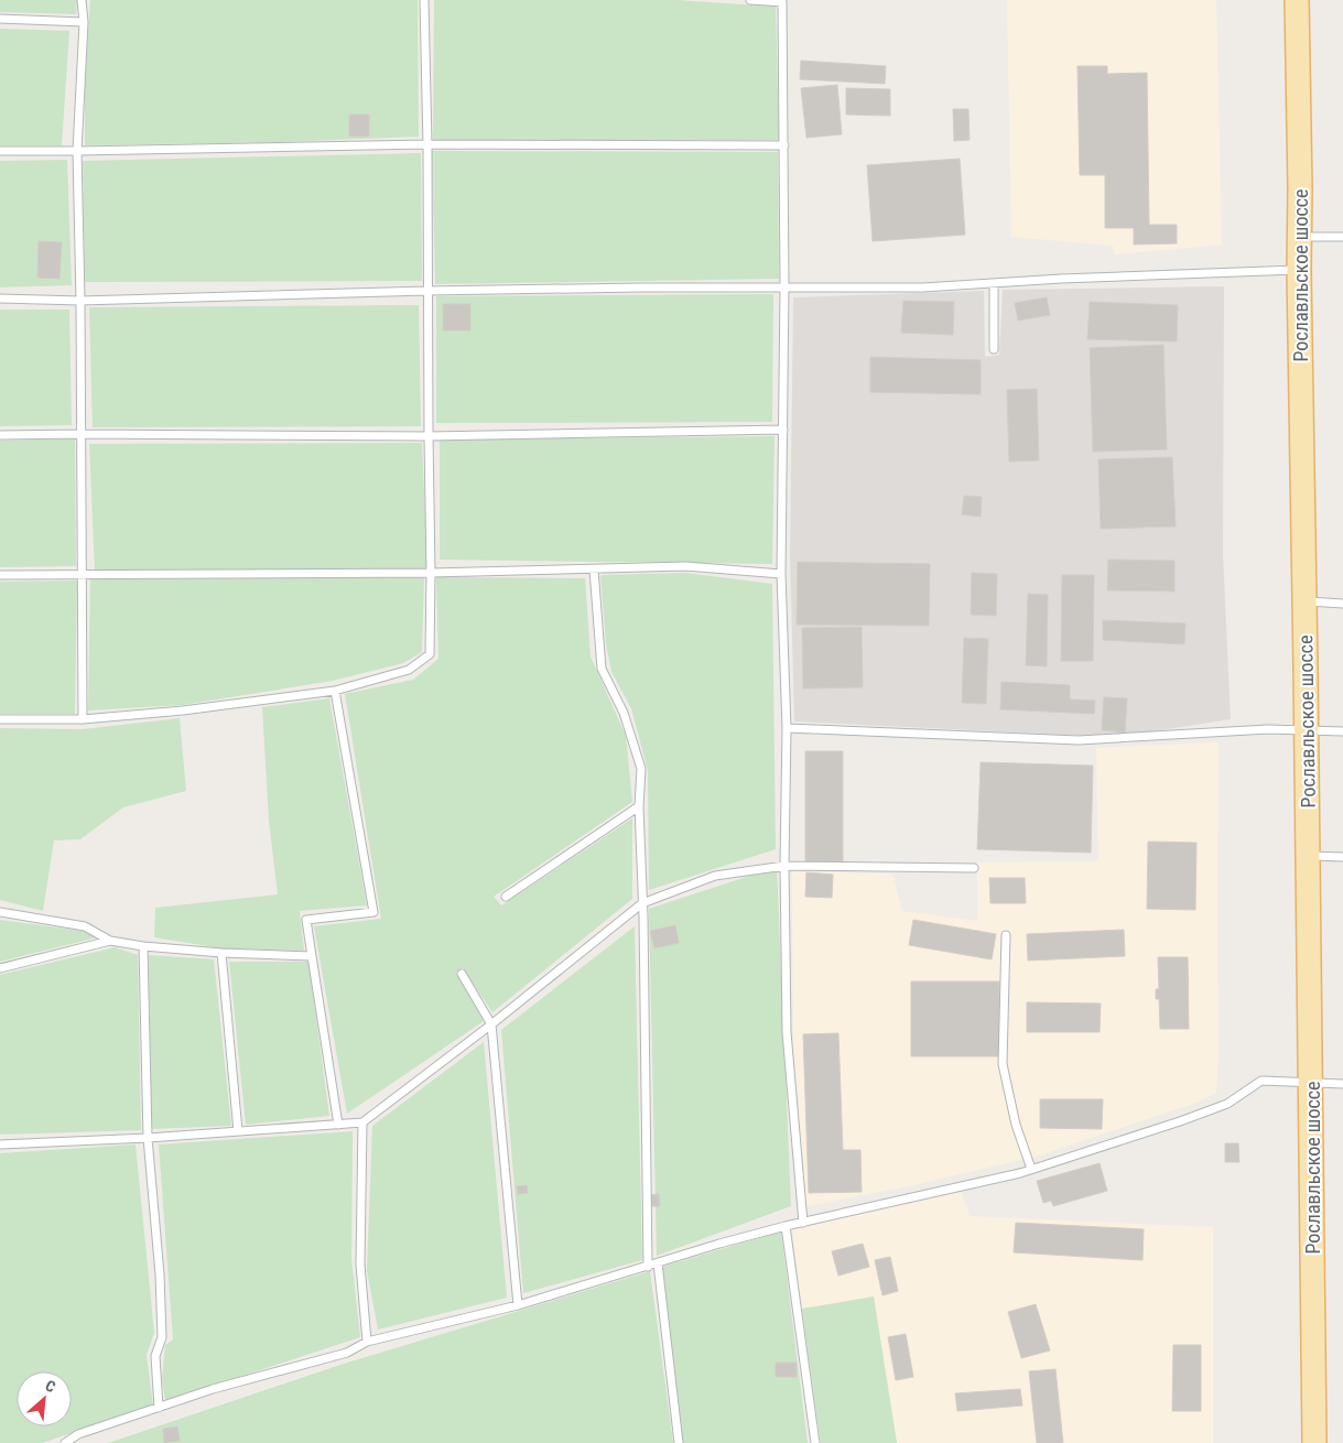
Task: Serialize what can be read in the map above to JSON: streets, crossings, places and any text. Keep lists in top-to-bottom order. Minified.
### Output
{"streets":{"main road":["Рославльское шоссе"]},"north":"top right"}
